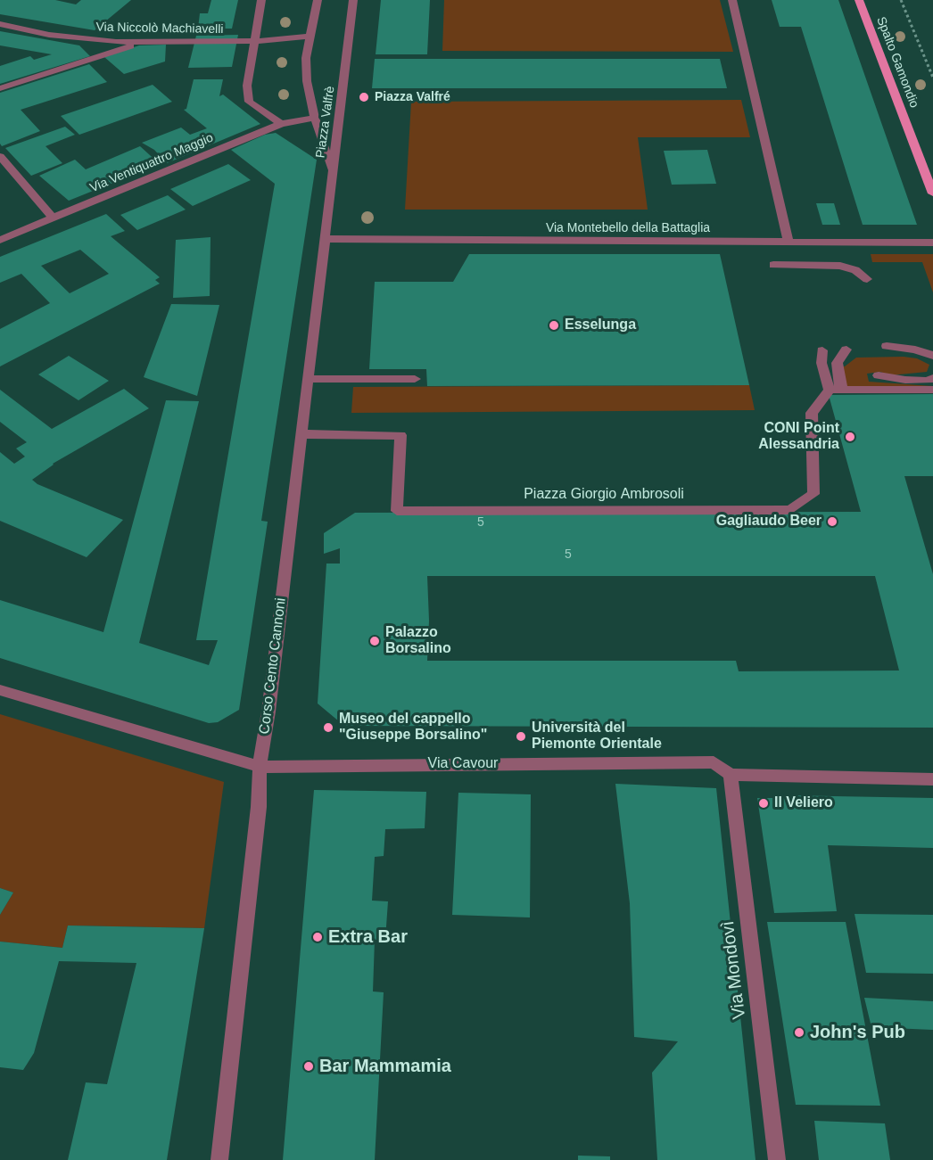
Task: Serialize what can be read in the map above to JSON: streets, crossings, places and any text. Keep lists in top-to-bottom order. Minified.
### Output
{"streets":{"main road":["Spalto Gamondio"],"street":["Via Niccolò Machiavelli","Piazza Valfrè","Via Ventiquattro Maggio","Via Montebello della Battaglia","Piazza Giorgio Ambrosoli","Corso Cento Cannoni","Via Cavour","Via Mondovì"]},"crossings":[["Piazza Valfrè","Via Ventiquattro Maggio"],["Piazza Valfrè","Corso Cento Cannoni"],["Via Montebello della Battaglia","Corso Cento Cannoni"],["Piazza Giorgio Ambrosoli","Corso Cento Cannoni"],["Corso Cento Cannoni","Via Cavour"],["Via Cavour","Via Mondovì"]],"places":["Piazza Valfré","Esselunga","CONI Point Alessandria","Gagliaudo Beer","Palazzo Borsalino","Museo del cappello \"Giuseppe Borsalino\"","Università del Piemonte Orientale","Il Veliero","Extra Bar","John's Pub","Bar Mammamia"],"house_numbers":["5","5"]}
